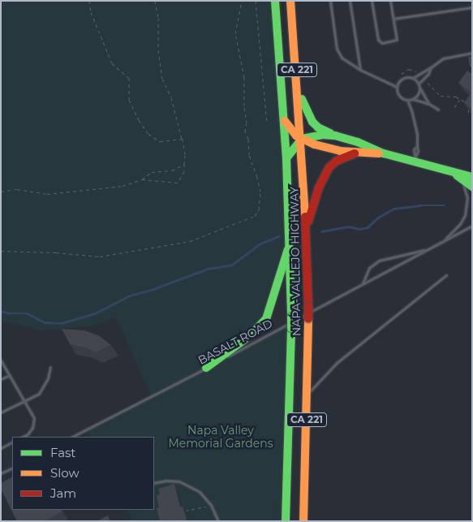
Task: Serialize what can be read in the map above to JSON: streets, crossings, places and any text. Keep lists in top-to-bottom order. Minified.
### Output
{"streets":{"main road":["CA 221","NAPA-VALLEJO HIGHWAY"],"lane":["BASALT ROAD"]},"parks":["Napa Valley Memorial Gardens"],"legend":["Fast","Slow","Jam"]}
